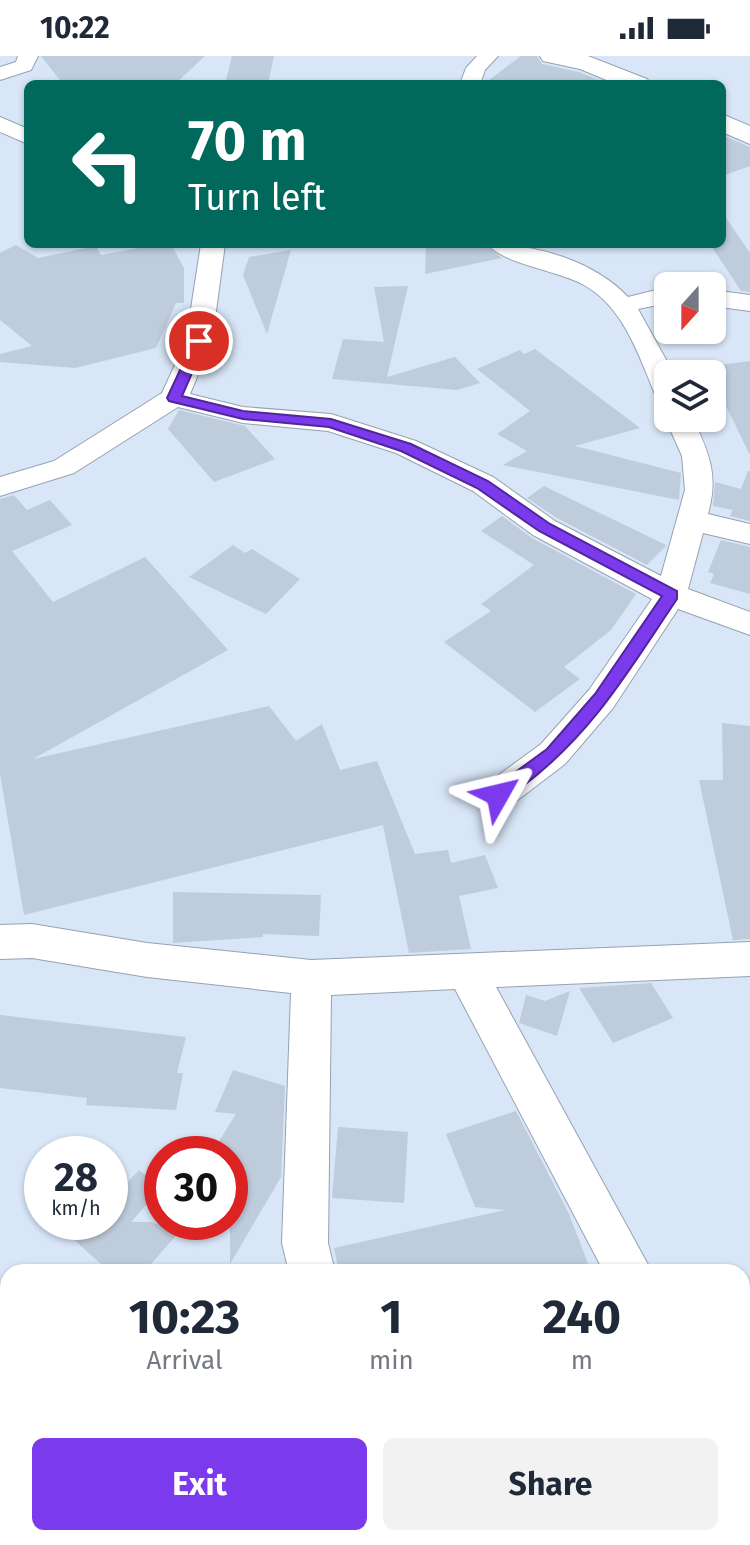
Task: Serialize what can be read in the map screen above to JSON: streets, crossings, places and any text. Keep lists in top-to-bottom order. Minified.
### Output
{"north":"bottom","page":{"status":"10:22","turn":["70 m","Turn left"],"speed":"28 km/h","limit":"30","eta":["10:23","Arrival","1","min","240","m"],"buttons":["Exit","Share"]}}
